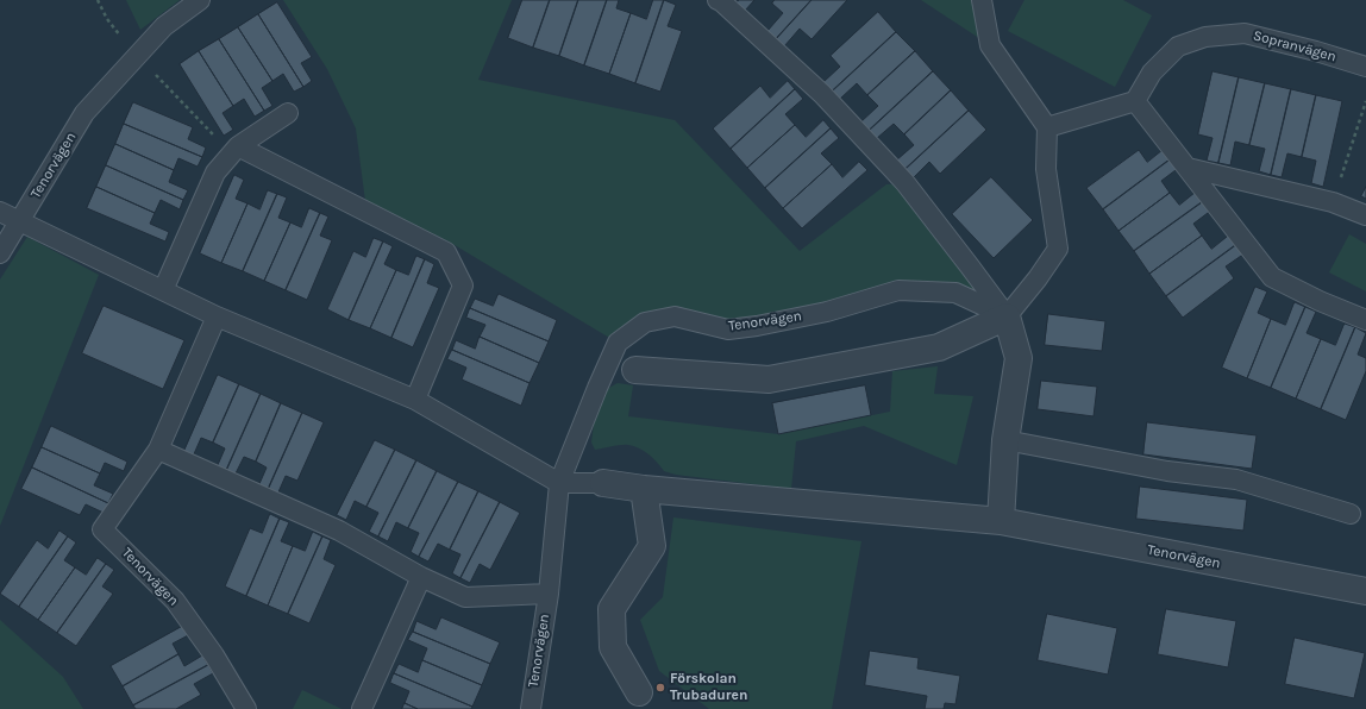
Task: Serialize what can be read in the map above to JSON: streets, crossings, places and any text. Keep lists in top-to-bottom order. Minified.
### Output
{"streets":{"street":["Tenorvägen"],"lane":["Sopranvägen"]},"places":["Förskolan Trubaduren"]}
